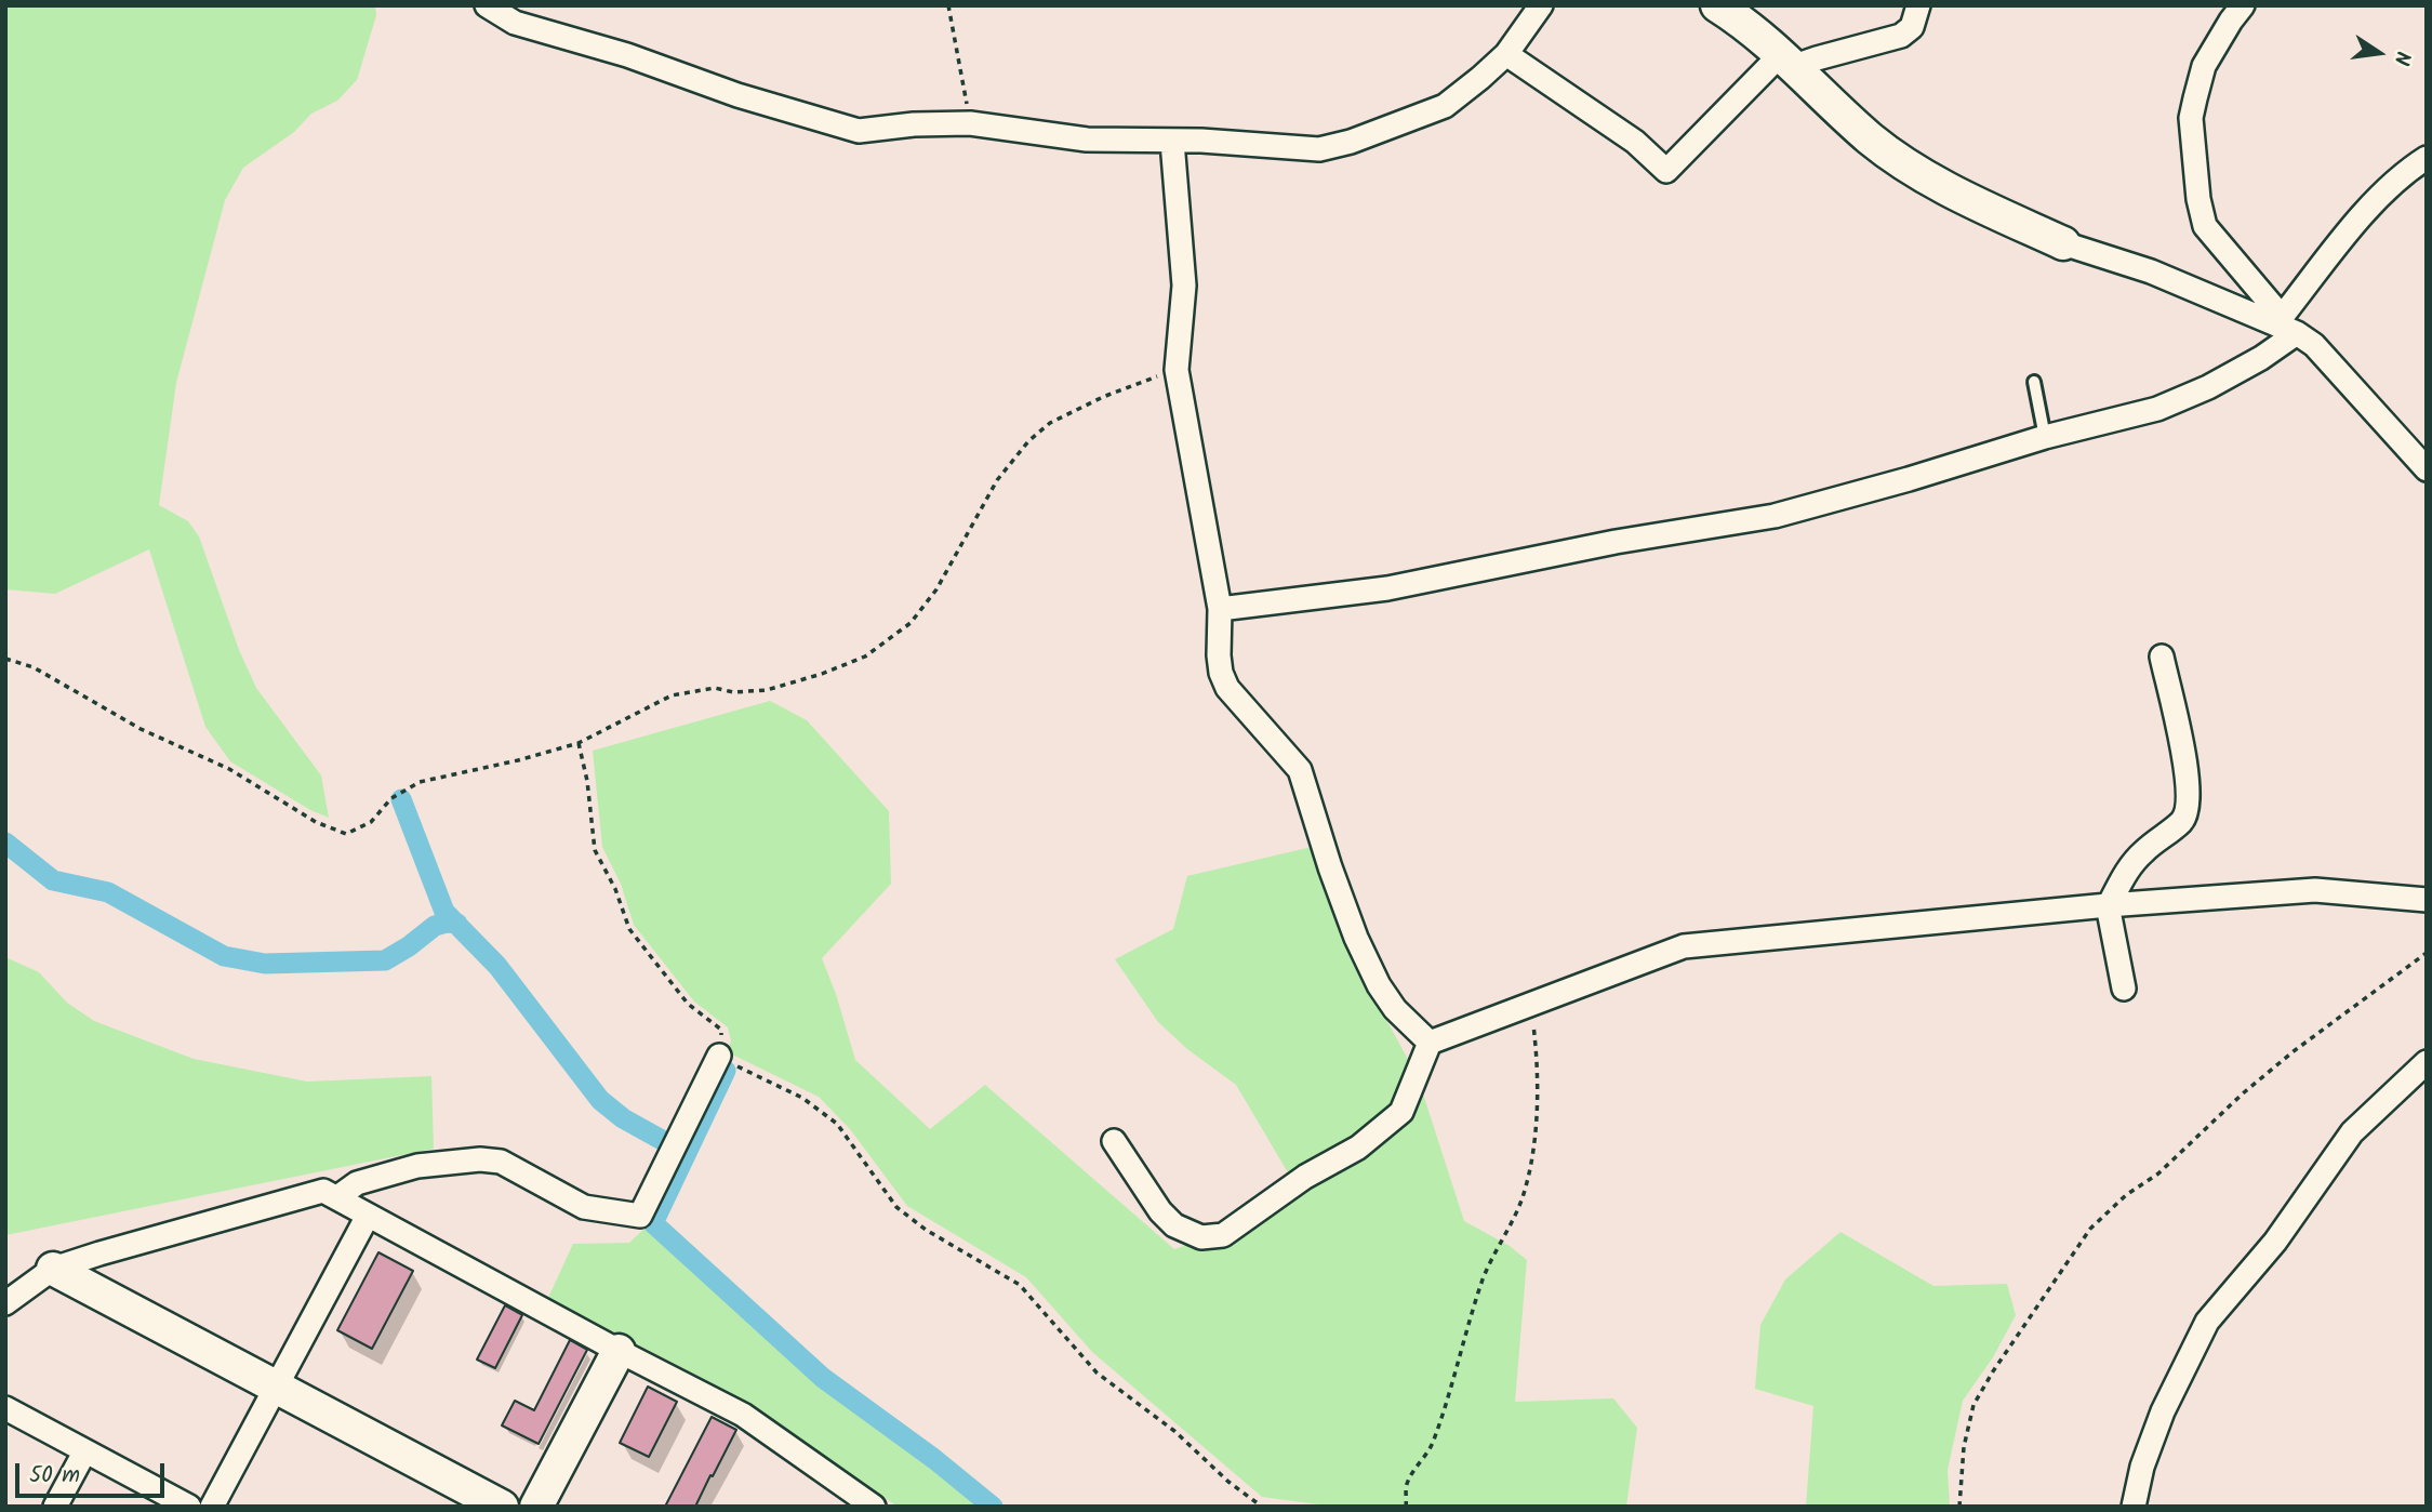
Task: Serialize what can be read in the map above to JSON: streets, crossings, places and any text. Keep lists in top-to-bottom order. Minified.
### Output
{"scale_bar":"50 m","north":"right"}
